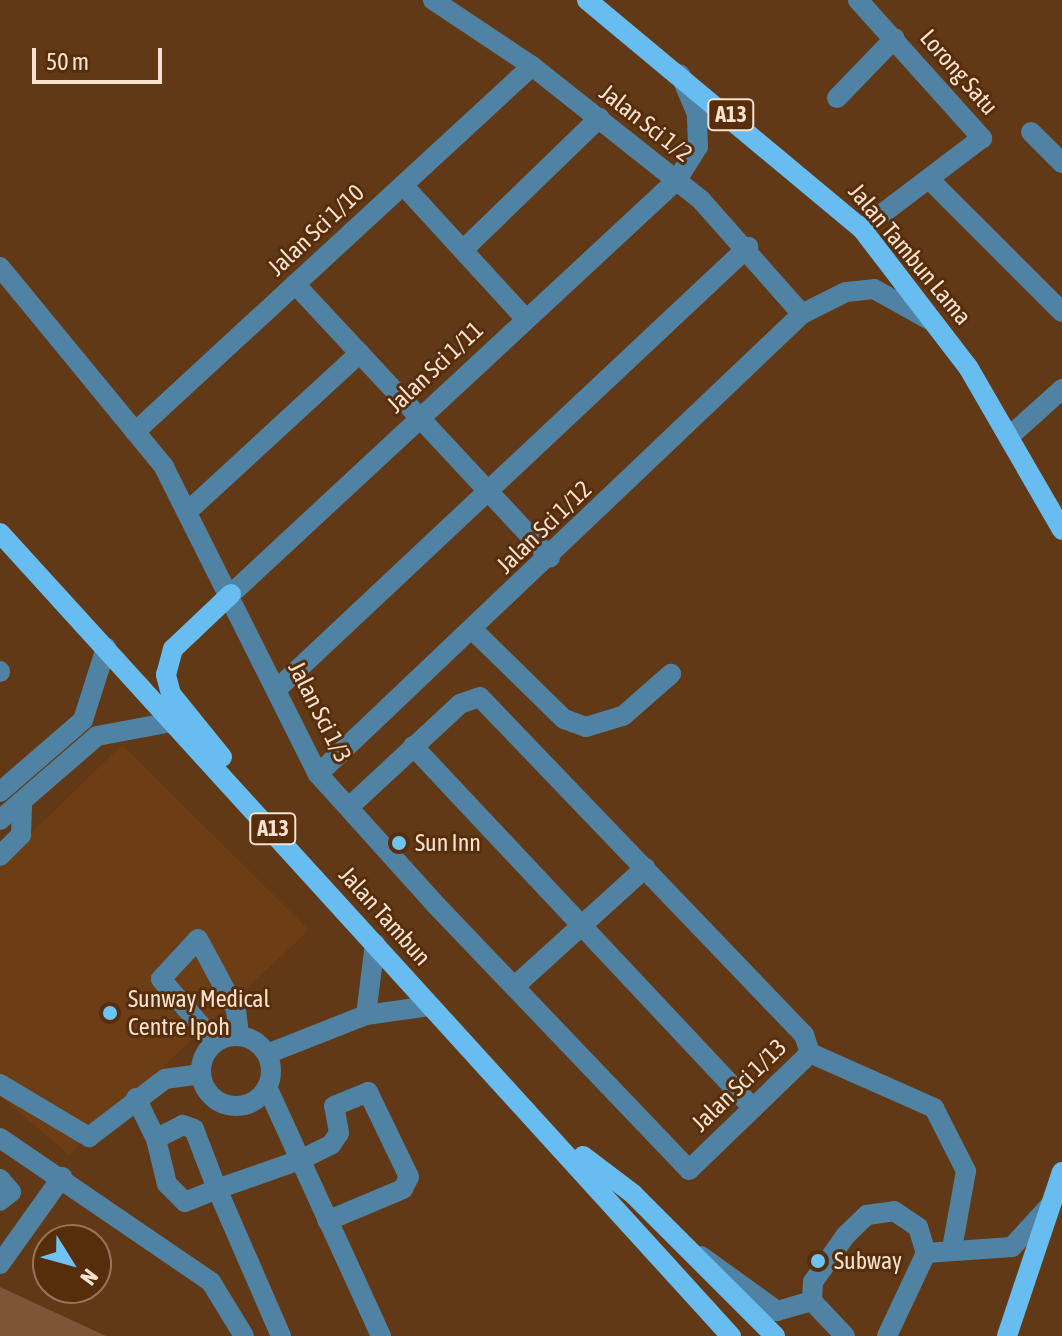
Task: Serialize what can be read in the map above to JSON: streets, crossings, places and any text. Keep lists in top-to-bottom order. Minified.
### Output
{"streets":{"main road":["A13","Jalan Tambun Lama","Jalan Tambun"],"street":["Lorong Satu","Jalan Sci 1/2","Jalan Sci 1/10","Jalan Sci 1/11","Jalan Sci 1/12","Jalan Sci 1/3","Jalan Sci 1/13"]},"crossings":[["Lorong Satu","Jalan Tambun Lama"],["Jalan Sci 1/2","Jalan Sci 1/10"],["Jalan Sci 1/2","Jalan Sci 1/11"],["Jalan Sci 1/2","Jalan Sci 1/12"],["Jalan Sci 1/10","Jalan Sci 1/3"],["Jalan Tambun Lama","Jalan Sci 1/11"],["Jalan Tambun Lama","Jalan Sci 1/12"],["Jalan Sci 1/11","Jalan Sci 1/3"],["Jalan Sci 1/12","Jalan Sci 1/3"],["Jalan Sci 1/3","Jalan Sci 1/13"]],"places":["Sun Inn","Sunway Medical Centre Ipoh","Subway"],"scale_bar":"50 m","north":"bottom right"}
